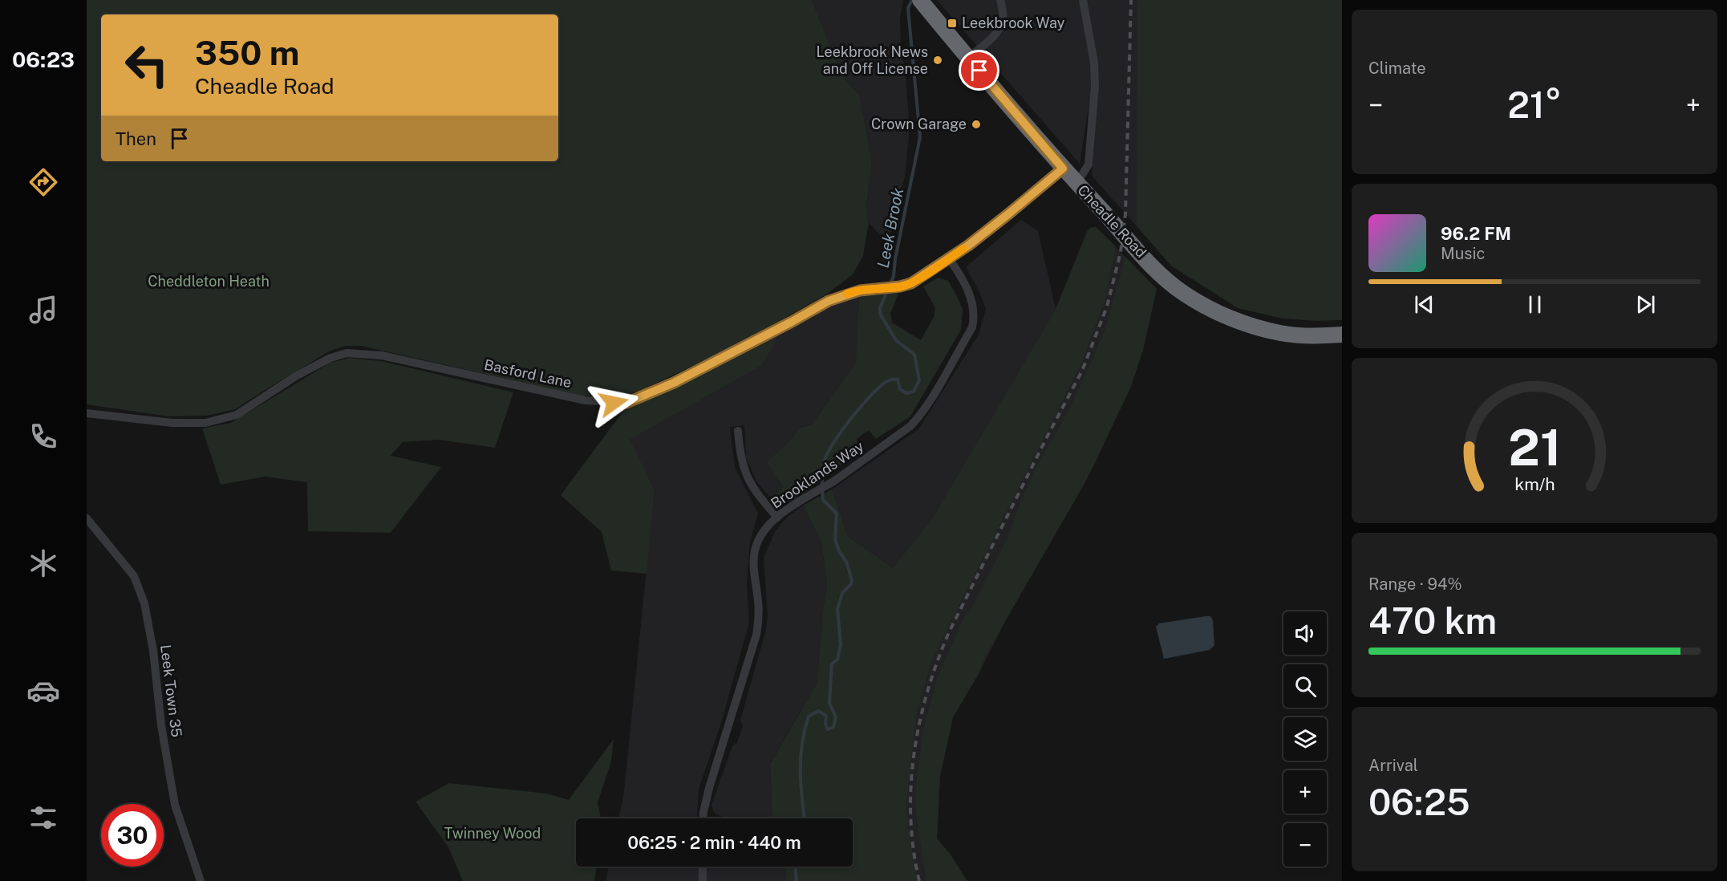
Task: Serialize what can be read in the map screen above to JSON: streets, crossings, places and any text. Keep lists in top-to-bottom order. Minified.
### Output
{"streets":{"highway":["Cheadle Road"],"street":["Basford Lane","Brooklands Way","Leek Town 35"]},"crossings":[["Cheadle Road","Basford Lane"],["Basford Lane","Brooklands Way"]],"water":["Leek Brook"],"parks":["Cheddleton Heath","Twinney Wood"],"places":{"transit":["Leekbrook Way"],"other":["Leekbrook News and Off License","Crown Garage"]},"page":{"tabs":"06:23","tile":["Climate",["Range · 94%","470 km"],["Arrival","06:25"]],"turn":["350 m","Cheadle Road"],"heat":["−","21°","+"],"then":"Then","song":["96.2 FM","Music"],"map_buttons":["+","−"],"limit":"30","trip":"06:25 · 2 min · 440 m","gauge":["21","km/h"]}}
